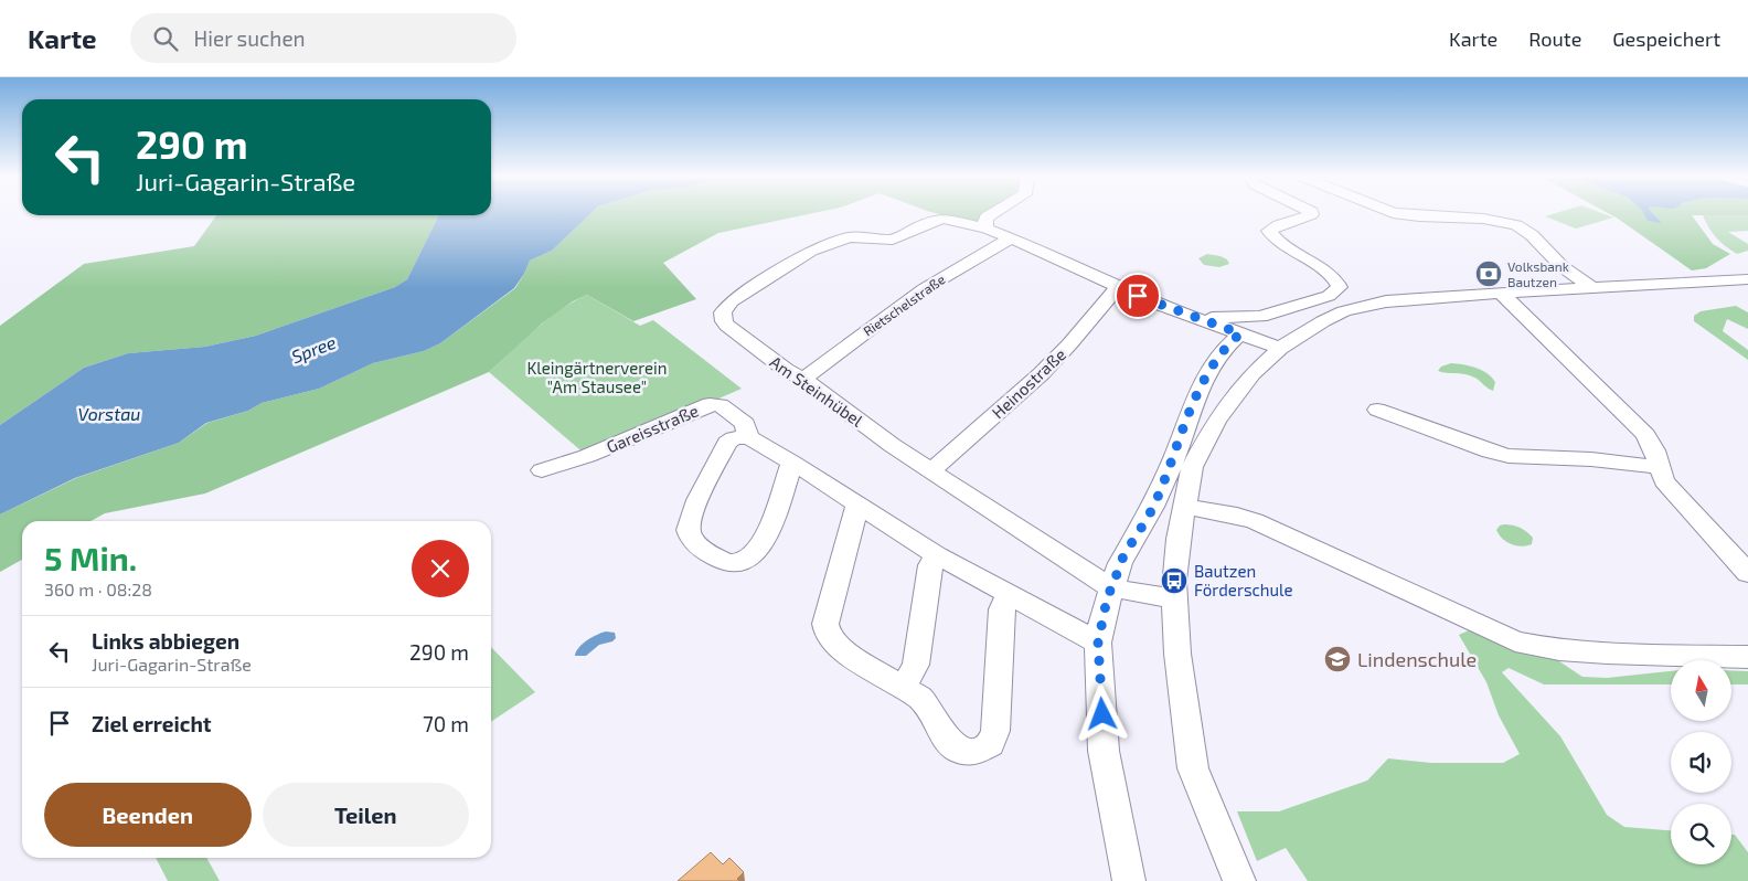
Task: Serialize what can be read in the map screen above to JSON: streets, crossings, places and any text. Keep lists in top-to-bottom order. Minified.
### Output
{"streets":{"street":["Rietschelstraße","Heinostraße","Am Steinhübel","Gareisstraße"]},"crossings":[["Rietschelstraße","Am Steinhübel"],["Heinostraße","Am Steinhübel"]],"water":["Spree","Vorstau"],"parks":["Kleingärtnerverein \"Am Stausee\""],"places":{"bank":["Volksbank Bautzen"],"bus stop":["Bautzen Förderschule"],"school or university":["Lindenschule"]},"north":"top","page":{"header":"Karte","search":"Hier suchen","nav":["Karte","Route","Gespeichert"],"turn":["290 m","Juri-Gagarin-Straße"],"heading":["5 Min.","360 m · 08:28"],"list":[{"name":"Links abbiegen","note":"Juri-Gagarin-Straße","value":"290 m"},{"name":"Ziel erreicht","value":"70 m"}],"buttons":["Beenden","Teilen"]}}
